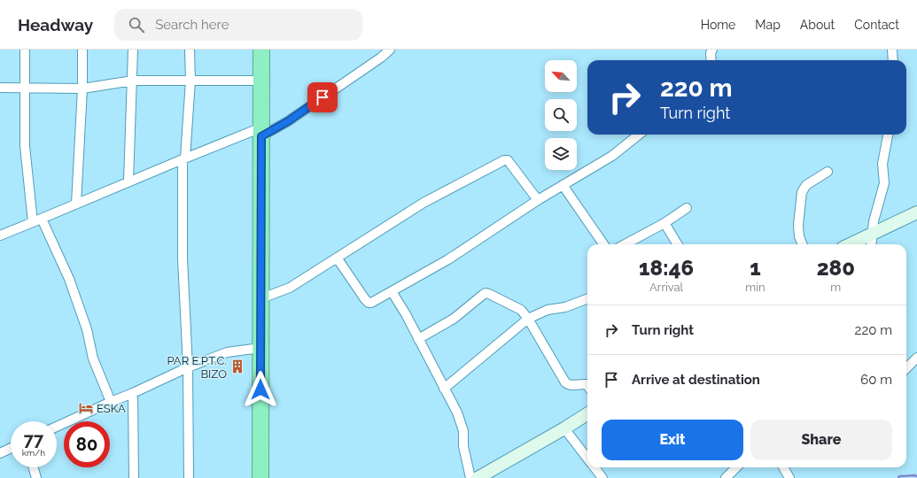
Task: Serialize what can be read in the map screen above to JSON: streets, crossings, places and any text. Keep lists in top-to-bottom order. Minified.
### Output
{"places":{"building":["PAR E.P.T.C. BIZO"],"hotel":["ESKA"]},"north":"top left","page":{"header":"Headway","search":"Search here","nav":["Home","Map","About","Contact"],"turn":["220 m","Turn right"],"eta":["18:46","Arrival","1","min","280","m"],"list":[{"name":"Turn right","value":"220 m"},{"name":"Arrive at destination","value":"60 m"}],"buttons":["Exit","Share"],"speed":"77 km/h","limit":"80"}}
